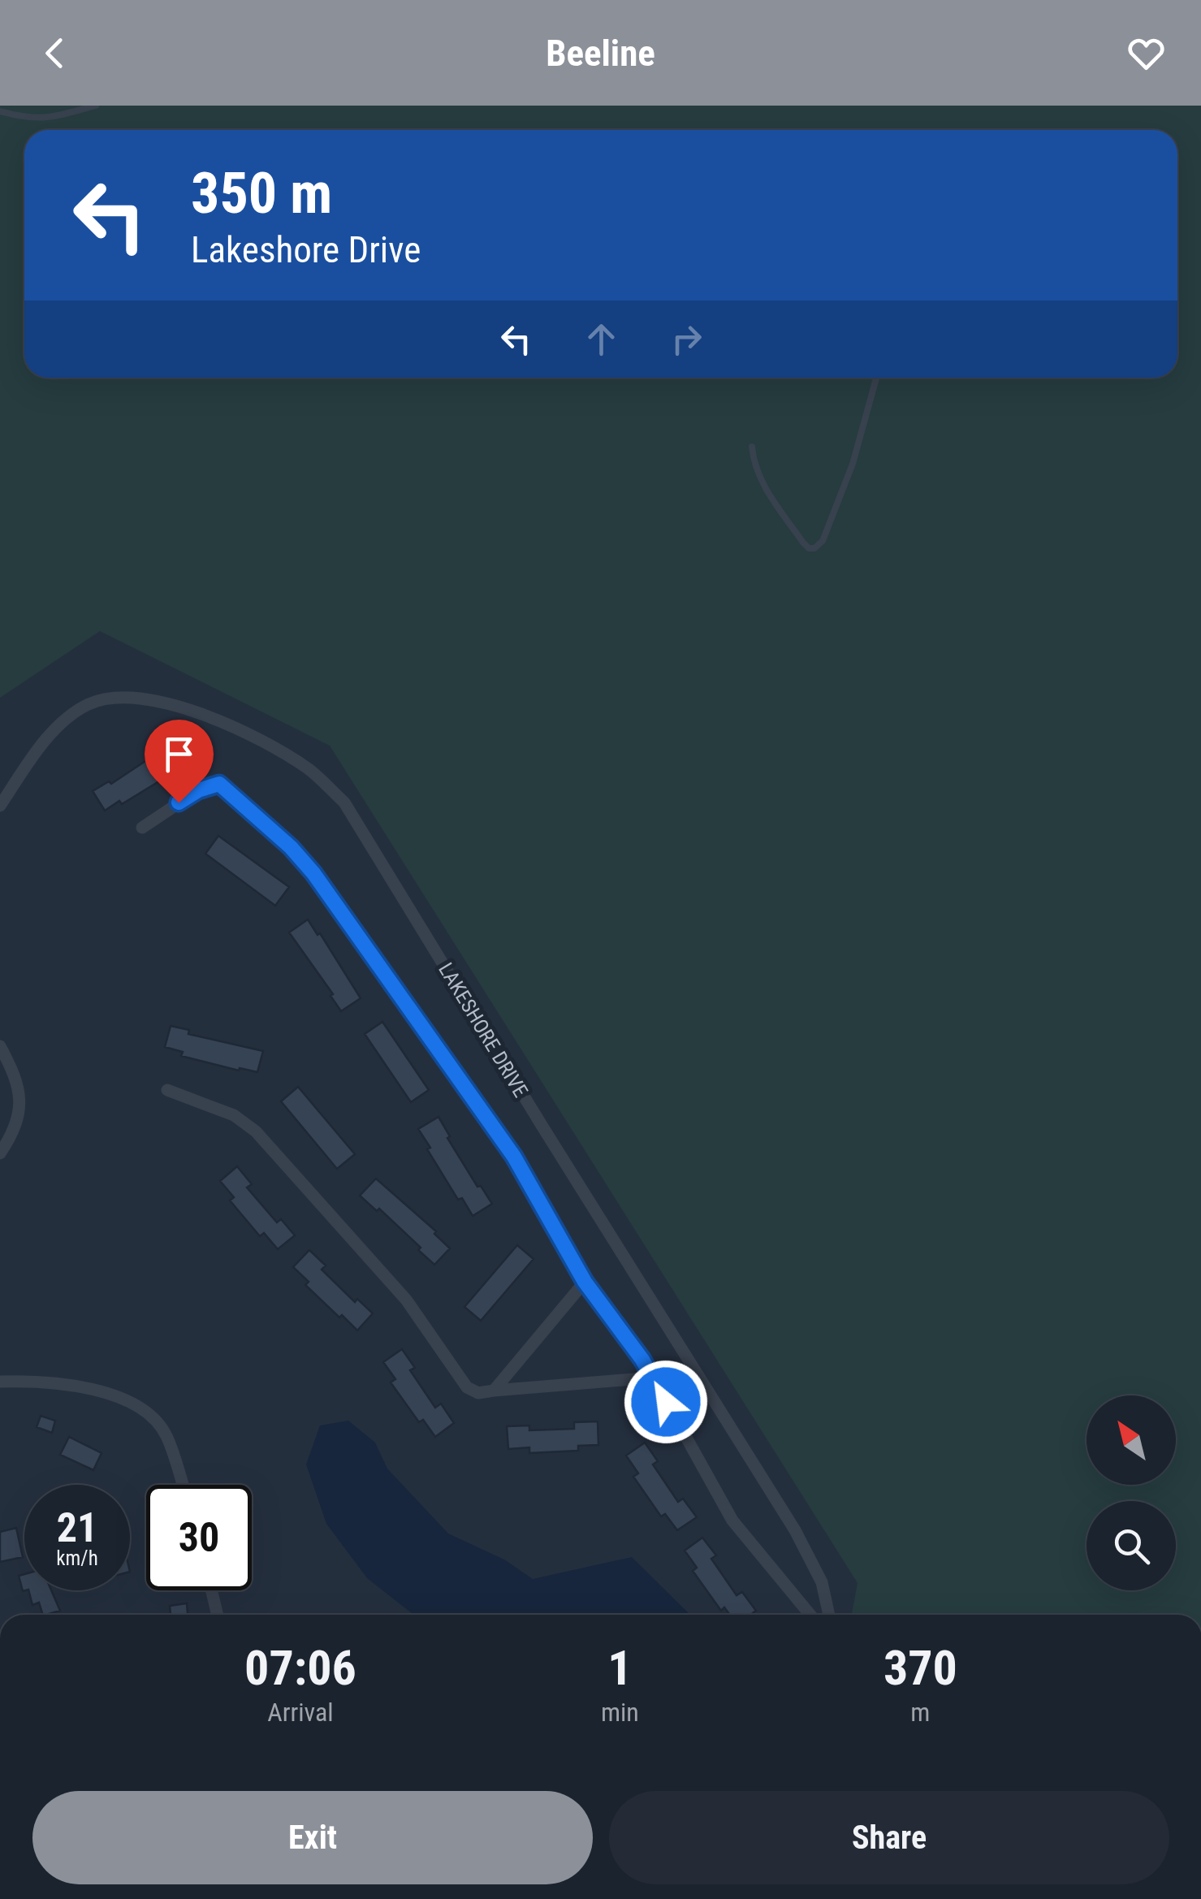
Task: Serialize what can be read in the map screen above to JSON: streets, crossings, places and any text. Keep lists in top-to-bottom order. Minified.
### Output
{"streets":{"street":["LAKESHORE DRIVE"]},"north":"top left","page":{"header":"Beeline","turn":["350 m","Lakeshore Drive"],"speed":"21 km/h","limit":"30","eta":["07:06","Arrival","1","min","370","m"],"buttons":["Exit","Share"]}}
